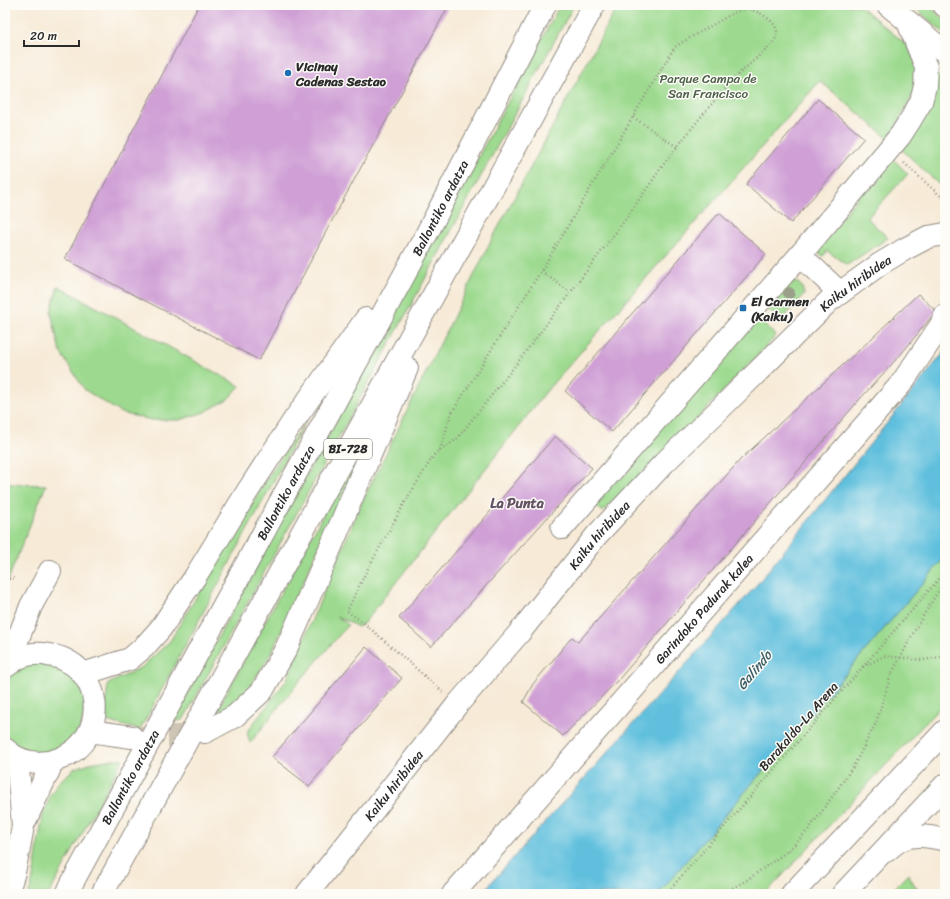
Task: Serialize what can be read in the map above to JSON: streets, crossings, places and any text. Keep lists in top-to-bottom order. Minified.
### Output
{"streets":{"main road":["Ballontiko ardatza","Kaiku hiribidea","BI-728","Garindoko Padurak kalea"],"path":["Barakaldo-La Arena"]},"districts":["La Punta"],"water":["Galindo"],"parks":["Parque Campa de San Francisco"],"places":{"other":["Vicinay Cadenas Sestao"],"transit":["El Carmen (Kaiku)"]},"scale_bar":"20 m"}
